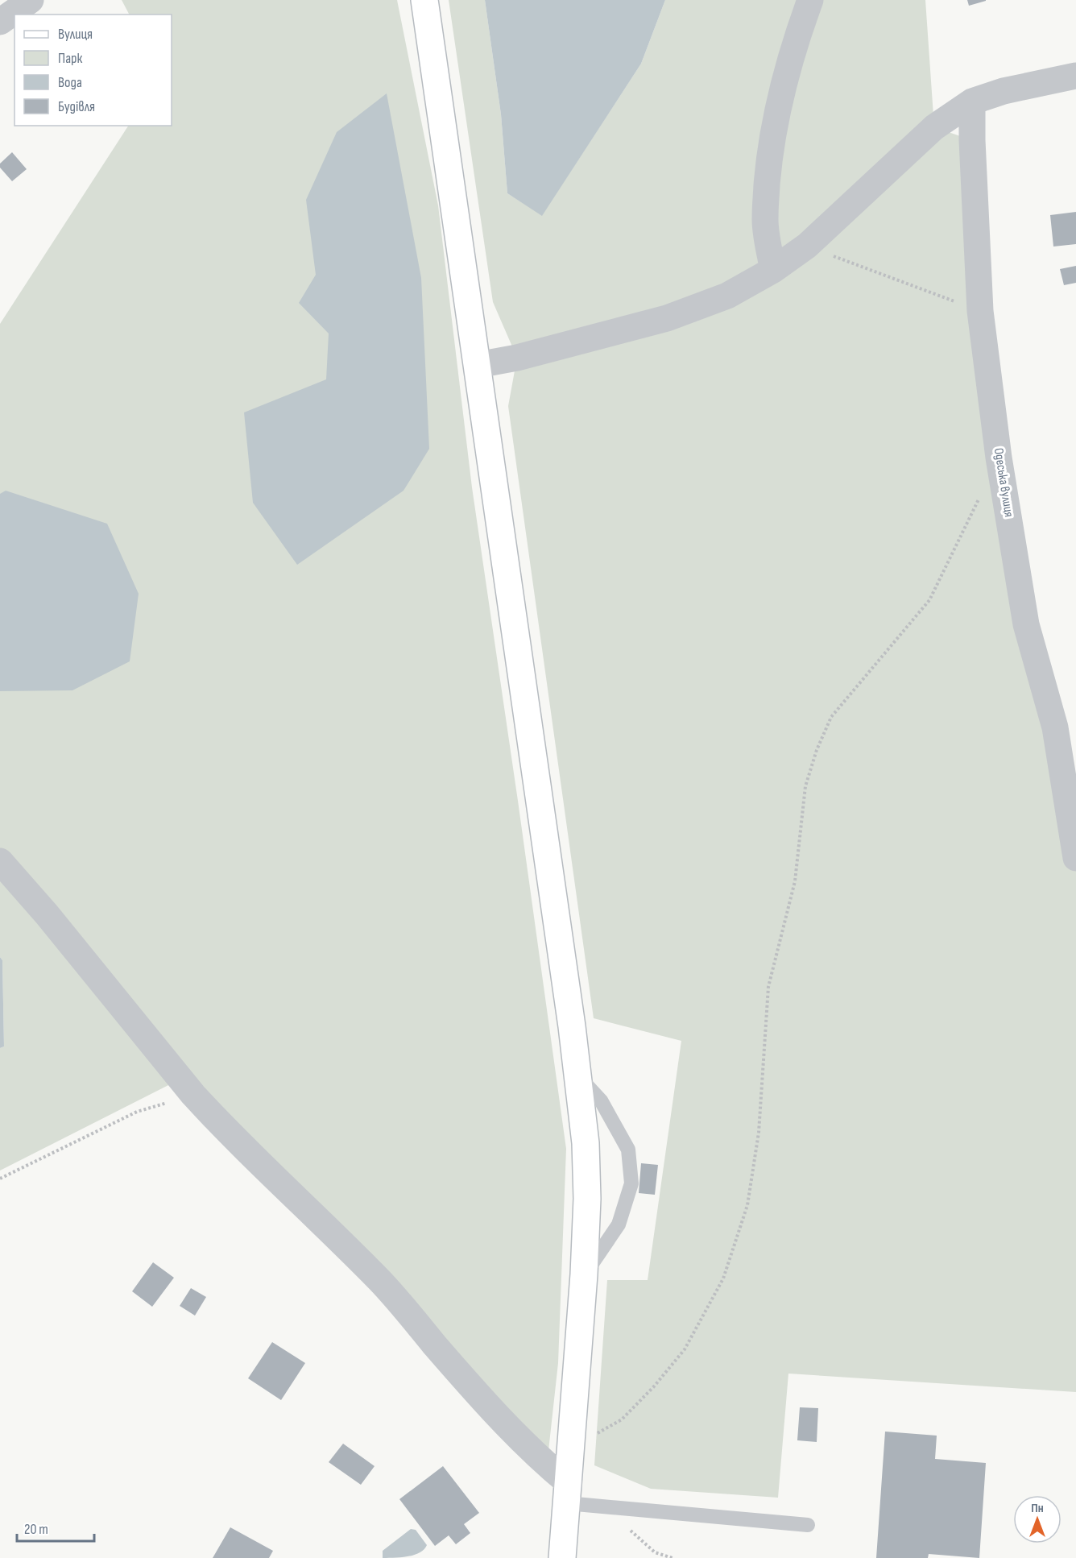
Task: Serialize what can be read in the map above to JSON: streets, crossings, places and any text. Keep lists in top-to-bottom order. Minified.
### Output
{"streets":{"street":["Одеська вулиця"]},"legend":["Вулиця","Парк","Вода","Будівля"],"scale_bar":"20 m","north":"top"}
